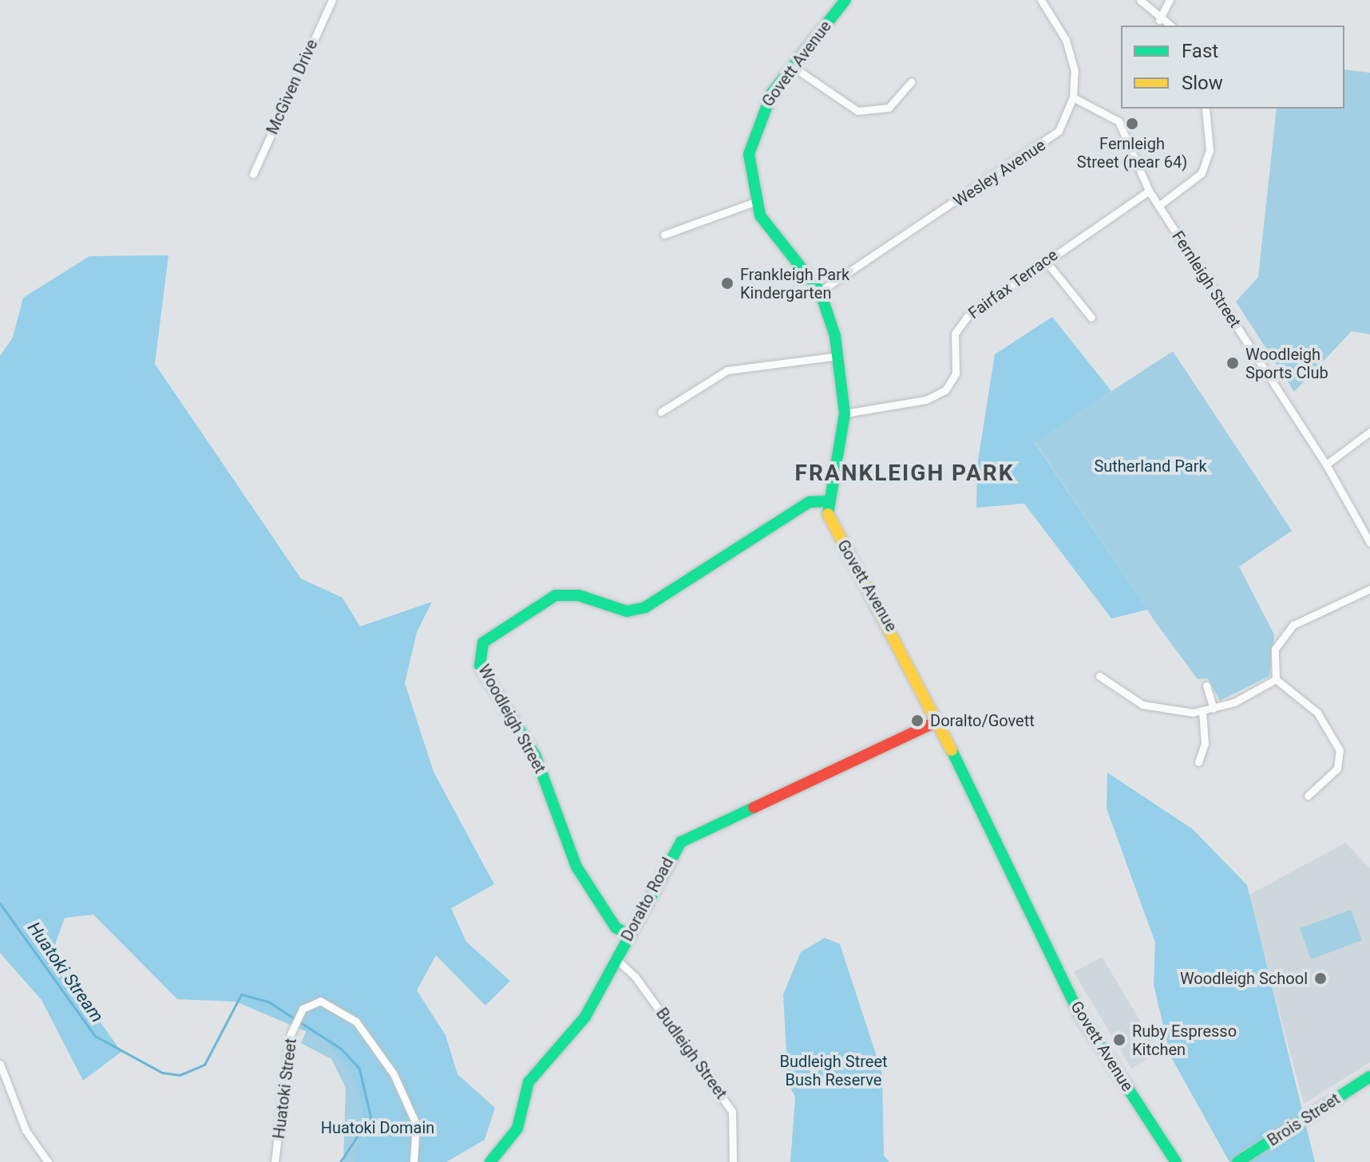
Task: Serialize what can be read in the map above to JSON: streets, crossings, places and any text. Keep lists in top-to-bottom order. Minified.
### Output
{"streets":{"street":["Govett Avenue","McGiven Drive","Wesley Avenue","Fernleigh Street","Fairfax Terrace","Woodleigh Street","Doralto Road","Budleigh Street","Huatoki Street","Brois Street"]},"crossings":[["Govett Avenue","Wesley Avenue"],["Govett Avenue","Fairfax Terrace"],["Govett Avenue","Woodleigh Street"],["Govett Avenue","Doralto Road"],["Wesley Avenue","Fernleigh Street"],["Fernleigh Street","Fairfax Terrace"],["Woodleigh Street","Doralto Road"],["Doralto Road","Budleigh Street"]],"districts":["FRANKLEIGH PARK"],"water":["Huatoki Stream"],"parks":["Sutherland Park","Budleigh Street Bush Reserve","Huatoki Domain"],"places":["Fernleigh Street (near 64)","Frankleigh Park Kindergarten","Woodleigh Sports Club","Doralto/Govett","Woodleigh School","Ruby Espresso Kitchen"],"legend":["Fast","Slow"]}
